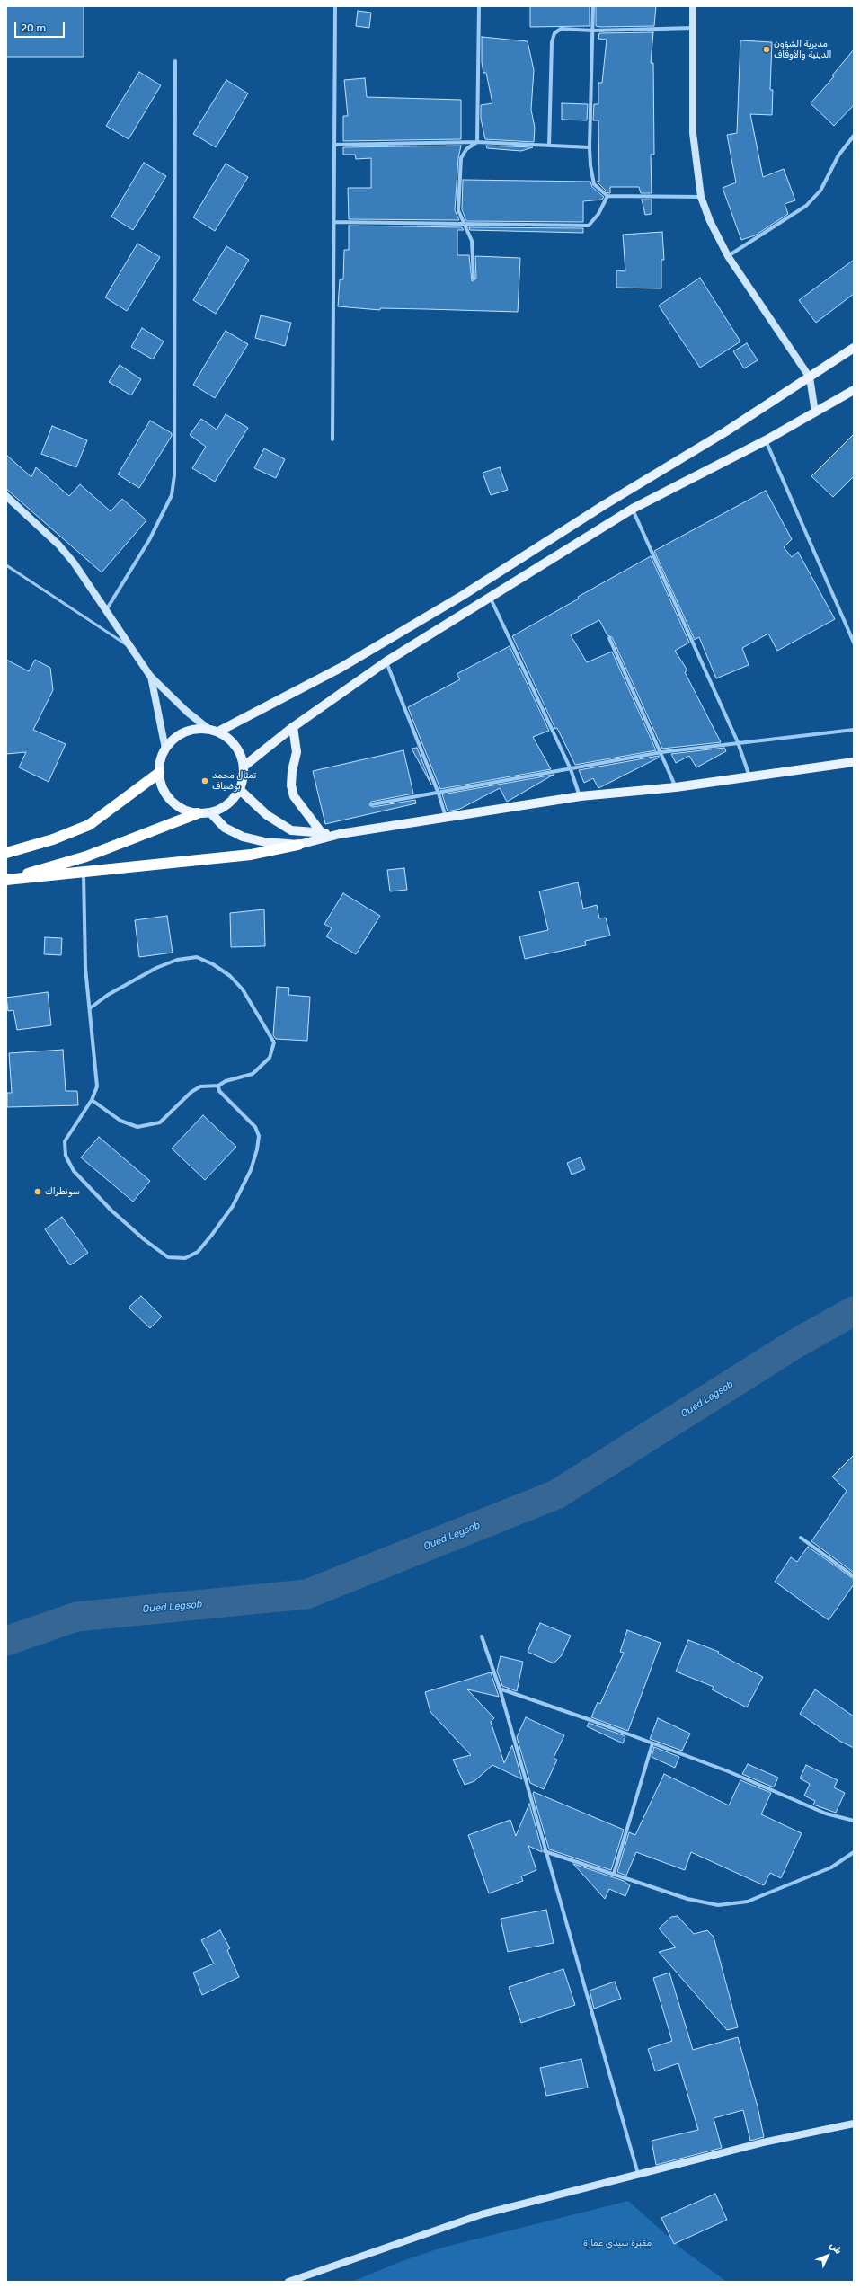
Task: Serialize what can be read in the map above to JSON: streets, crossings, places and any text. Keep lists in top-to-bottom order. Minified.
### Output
{"water":["Oued Legsob"],"parks":["مقبرة سيدي عمارة"],"places":["مديرية الشؤون الدينية والأوقاف","تمثال محمد بوضياف","سونطراك"],"scale_bar":"20 m","north":"top right"}
